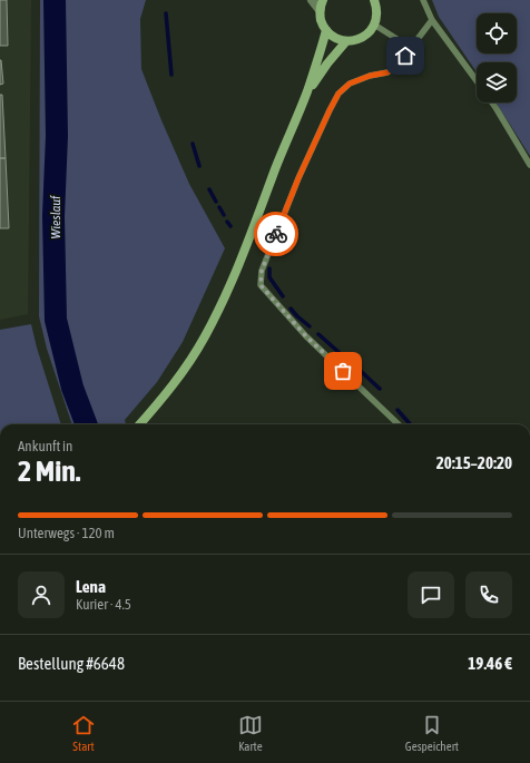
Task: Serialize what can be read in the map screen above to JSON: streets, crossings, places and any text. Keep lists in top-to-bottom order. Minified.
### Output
{"water":["Wieslauf"],"page":{"heading":["2 Min.","Ankunft in","20:15–20:20"],"panel":["Lena","Kurier · 4.5","Bestellung #6648","19.46 €"],"bar":"Unterwegs · 120 m","tabs":["Start","Karte","Gespeichert"]}}
